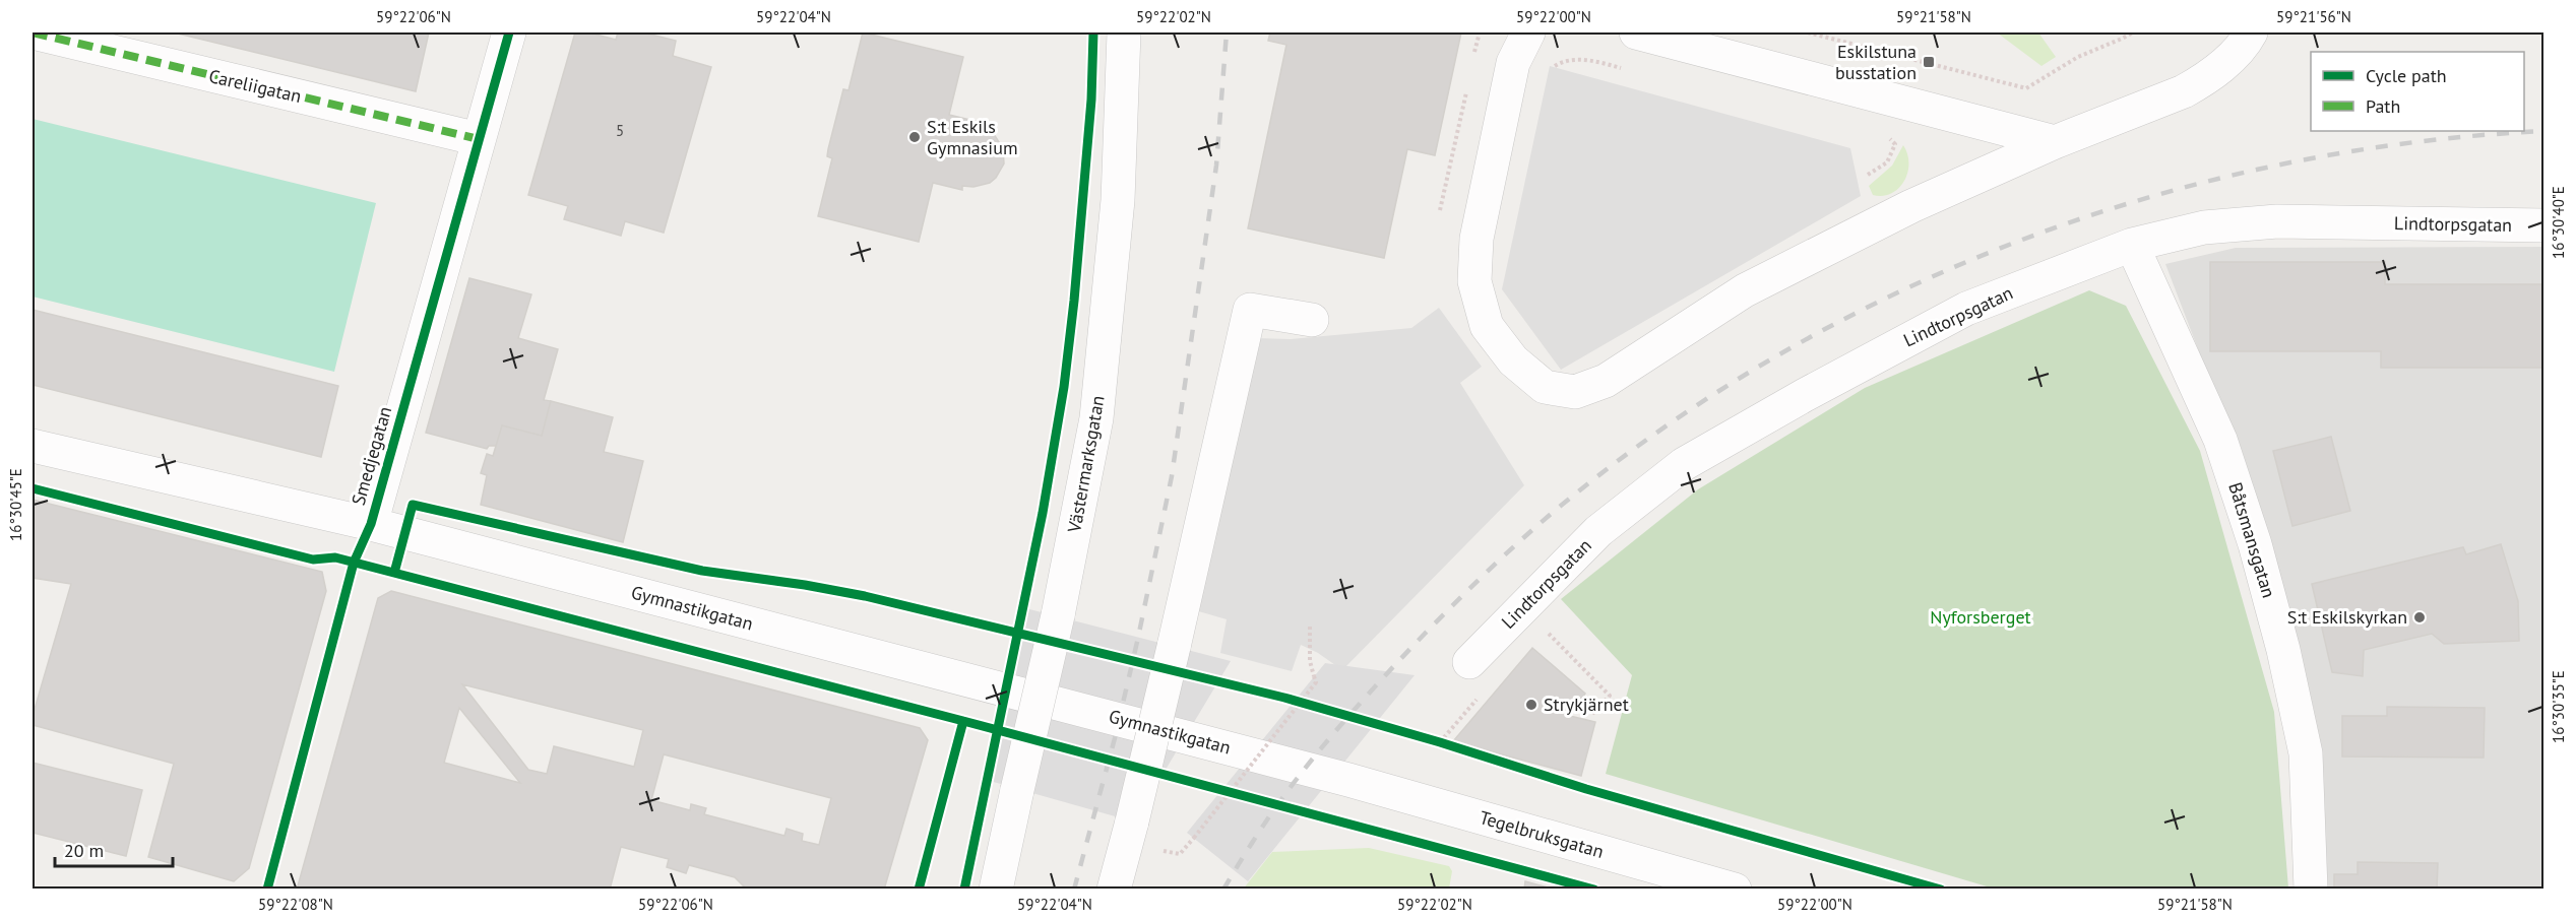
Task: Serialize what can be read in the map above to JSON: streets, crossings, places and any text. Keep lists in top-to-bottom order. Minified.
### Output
{"streets":{"street":["Careliigatan","Lindtorpsgatan","Smedjegatan","Västermarksgatan","Båtsmansgatan","Gymnastikgatan","Tegelbruksgatan"]},"crossings":[["Careliigatan","Smedjegatan"],["Lindtorpsgatan","Båtsmansgatan"],["Smedjegatan","Gymnastikgatan"],["Gymnastikgatan","Tegelbruksgatan"]],"parks":["Nyforsberget"],"places":{"transit":["Eskilstuna busstation"],"other":["S:t Eskils Gymnasium","S:t Eskilskyrkan","Strykjärnet"]},"house_numbers":["5"],"legend":["Cycle path","Path"],"scale_bar":"20 m","coordinates":["59°22'06\"N","59°22'04\"N","59°22'02\"N","59°22'00\"N","59°21'58\"N","59°21'56\"N","16°30'40\"E","16°30'45\"E","16°30'35\"E","59°22'08\"N"]}
